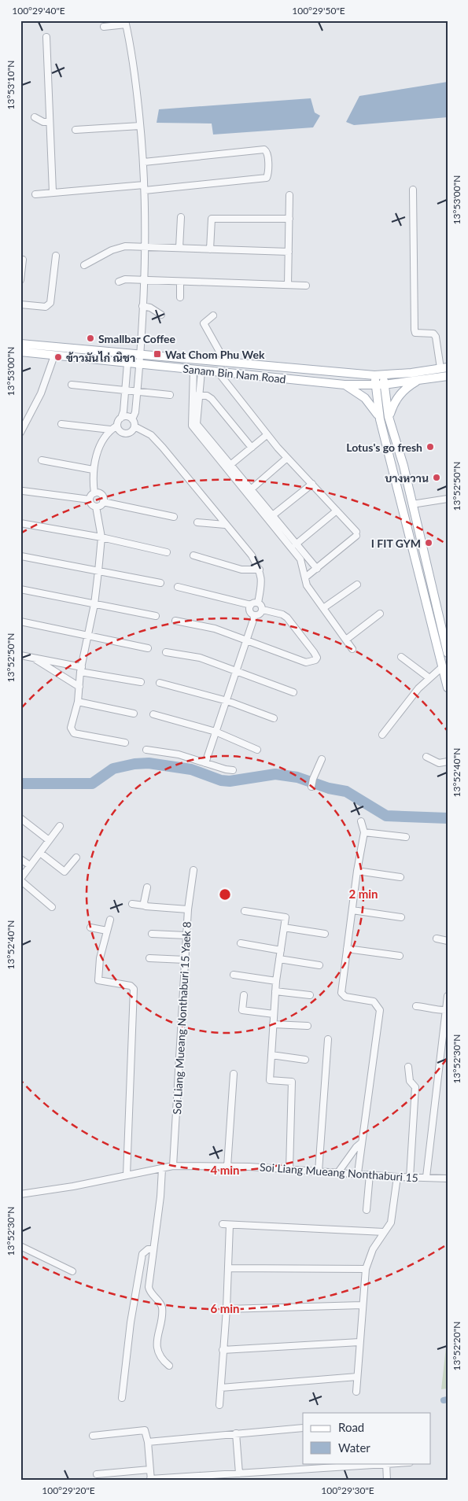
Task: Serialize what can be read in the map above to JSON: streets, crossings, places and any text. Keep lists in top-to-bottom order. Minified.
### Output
{"streets":{"main road":["Sanam Bin Nam Road"],"street":["Soi Liang Mueang Nonthaburi 15 Yaek 8","Soi Liang Mueang Nonthaburi 15"]},"crossings":[["Soi Liang Mueang Nonthaburi 15 Yaek 8","Soi Liang Mueang Nonthaburi 15"]],"places":{"other":["Smallbar Coffee","ข้าวมันไก่ ณิชา","Lotus's go fresh","บางหวาน","I FIT GYM"],"transit":["Wat Chom Phu Wek"]},"legend":["Road","Water"],"coordinates":["100°29'40\"E","100°29'50\"E","13°53'10\"N","13°53'00\"N","13°52'50\"N","13°52'40\"N","13°52'30\"N","13°52'20\"N","100°29'20\"E","100°29'30\"E"],"rings":["2 min","4 min","6 min"]}
